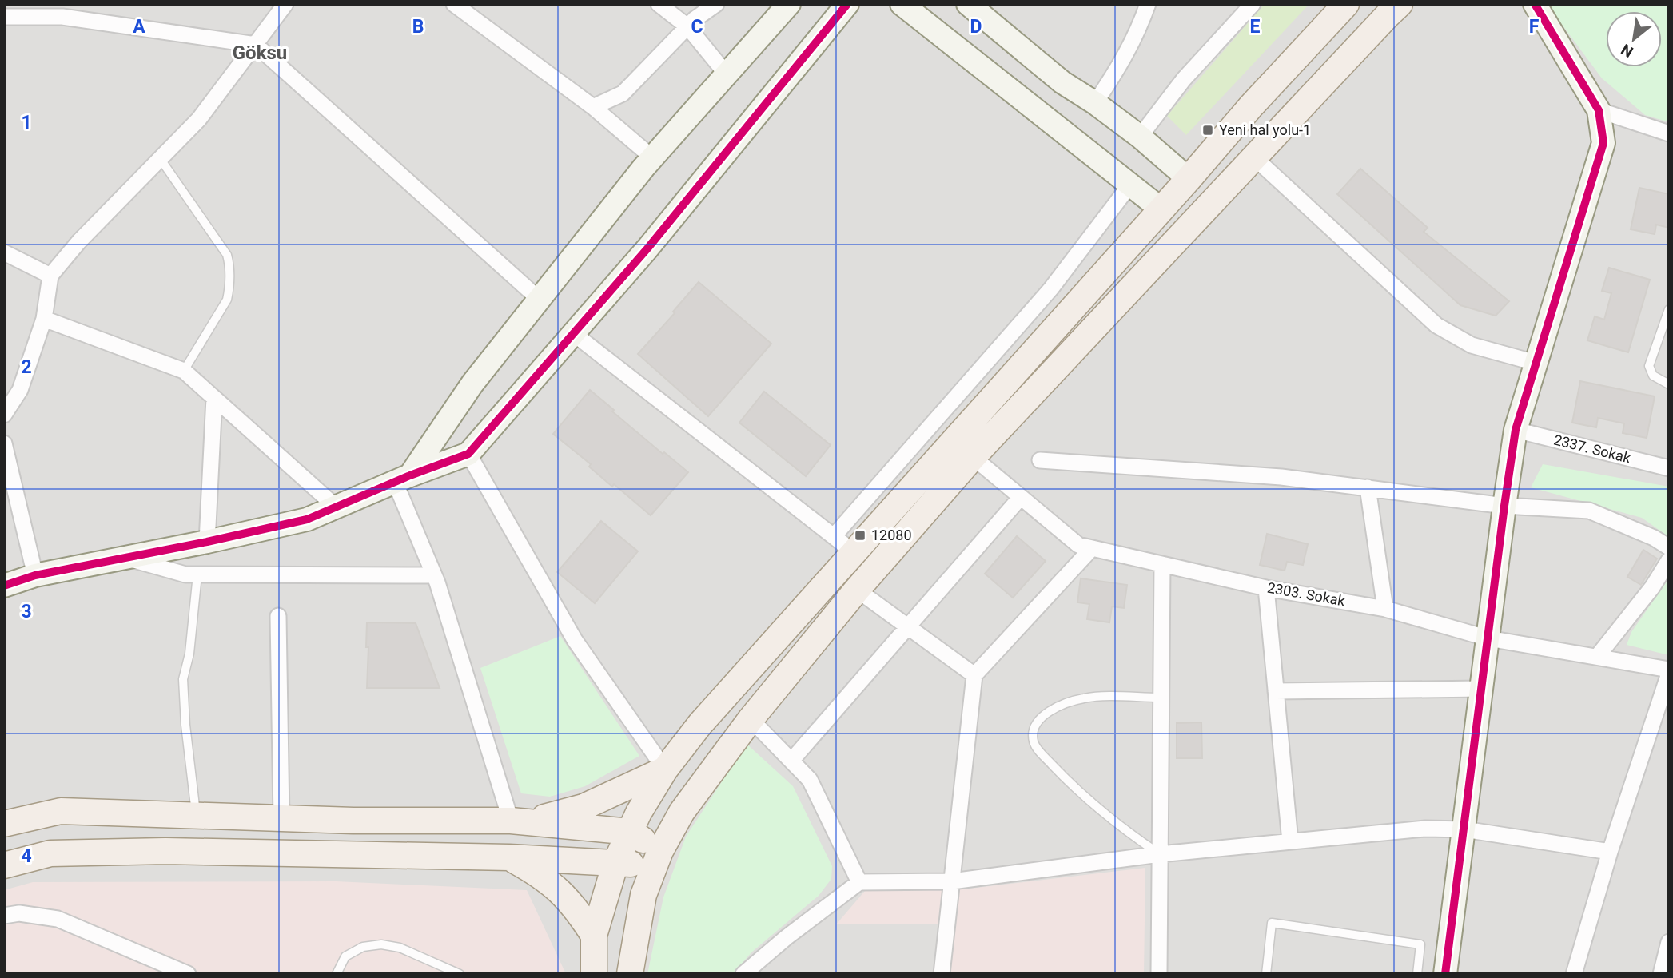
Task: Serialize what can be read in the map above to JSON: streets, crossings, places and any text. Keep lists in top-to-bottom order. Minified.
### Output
{"streets":{"street":["2337. Sokak","2303. Sokak"]},"districts":["Göksu"],"places":{"transit":["Yeni hal yolu-1","12080"]},"north":"bottom left","grid":{"columns":["A","B","C","D","E","F"],"rows":["1","2","3","4"]}}
